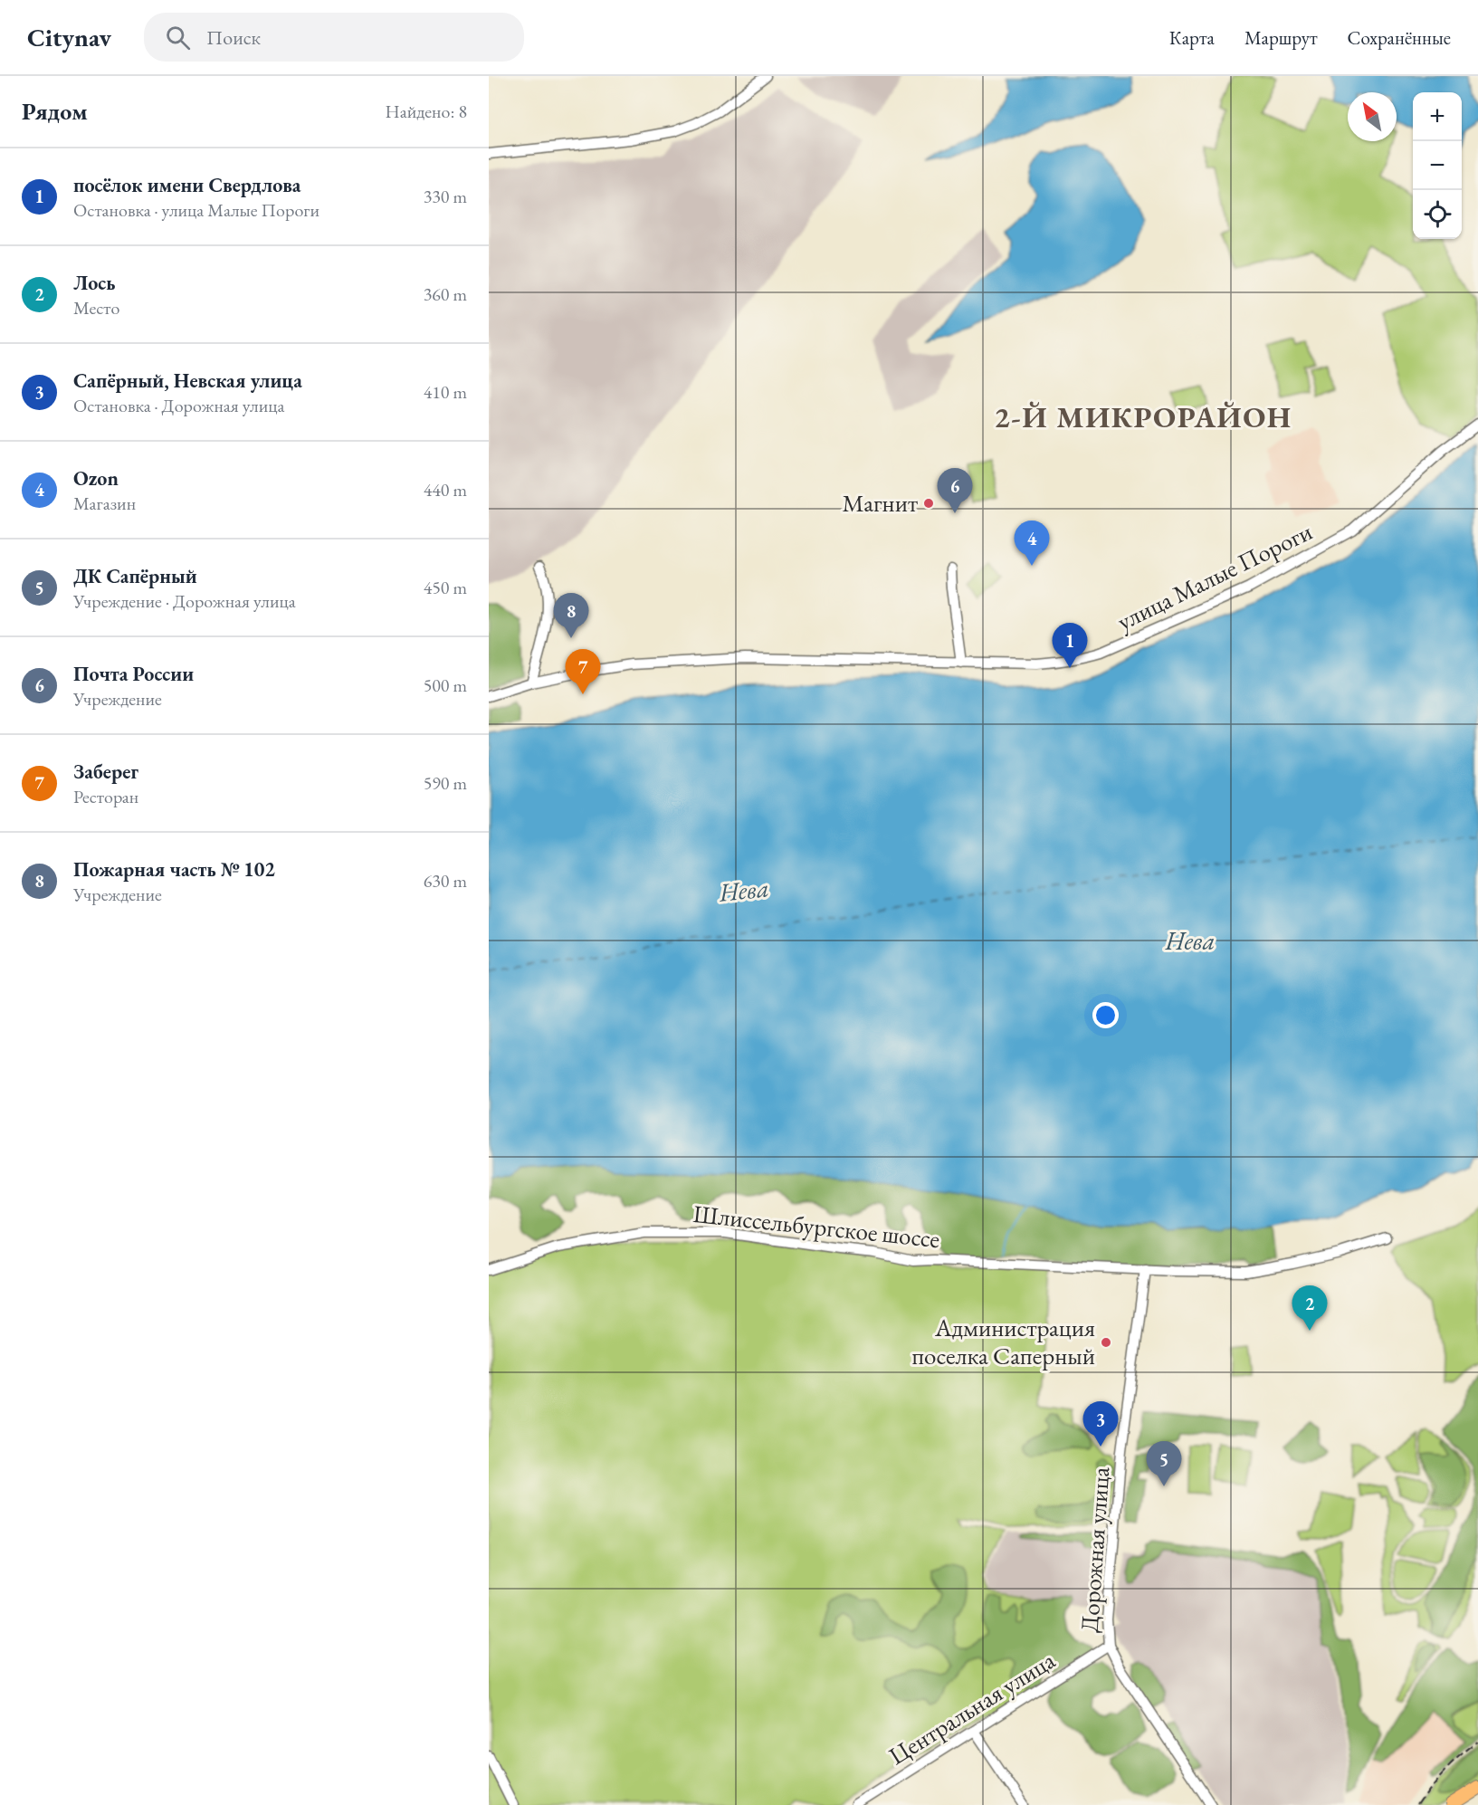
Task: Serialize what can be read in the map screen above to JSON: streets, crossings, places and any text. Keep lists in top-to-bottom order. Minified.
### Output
{"streets":{"street":["улица Малые Пороги","Шлиссельбургское шоссе","Дорожная улица","Центральная улица"]},"crossings":[["Шлиссельбургское шоссе","Дорожная улица"],["Дорожная улица","Центральная улица"]],"districts":["2-Й МИКРОРАЙОН"],"water":["Нева"],"places":["Магнит","Администрация поселка Саперный"],"north":"top left","page":{"header":"Citynav","search":"Поиск","nav":["Карта","Маршрут","Сохранённые"],"heading":["Рядом","Найдено: 8"],"map_buttons":["+","−"],"list":[{"mark":"1","name":"посёлок имени Свердлова","note":"Остановка · улица Малые Пороги","value":"330 m"},{"mark":"2","name":"Лось","note":"Место","value":"360 m"},{"mark":"3","name":"Сапёрный, Невская улица","note":"Остановка · Дорожная улица","value":"410 m"},{"mark":"4","name":"Ozon","note":"Магазин","value":"440 m"},{"mark":"5","name":"ДК Сапёрный","note":"Учреждение · Дорожная улица","value":"450 m"},{"mark":"6","name":"Почта России","note":"Учреждение","value":"500 m"},{"mark":"7","name":"Заберег","note":"Ресторан","value":"590 m"},{"mark":"8","name":"Пожарная часть № 102","note":"Учреждение","value":"630 m"}],"pins":["6","4","8","1","7","2","3","5"]}}
